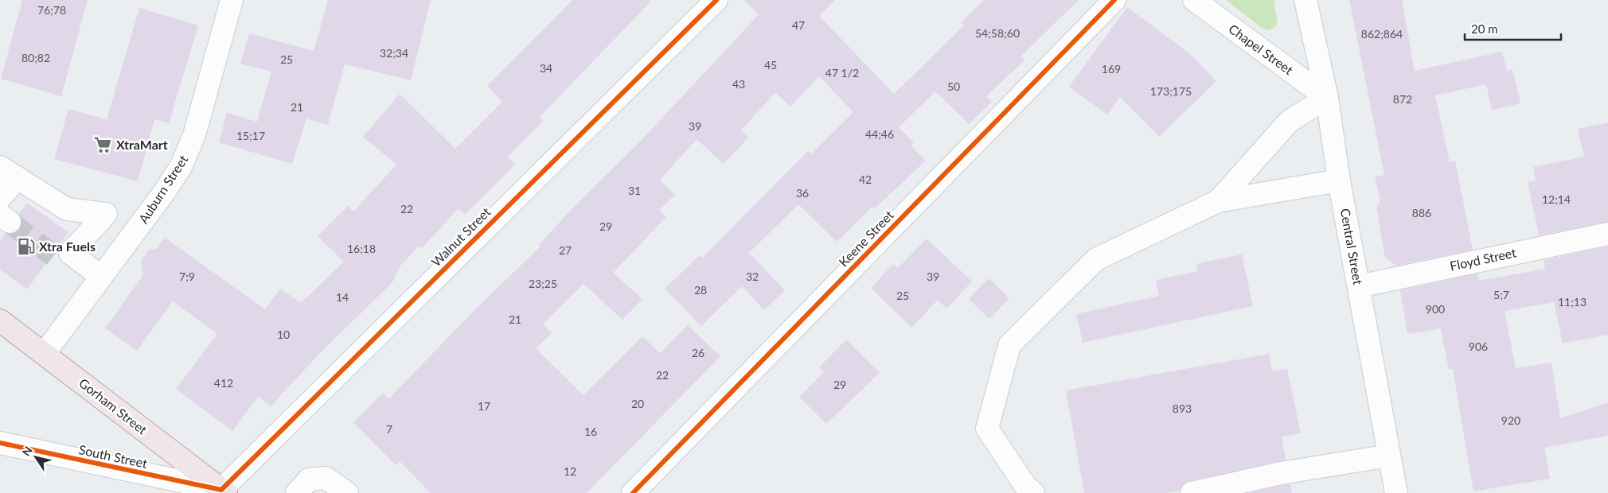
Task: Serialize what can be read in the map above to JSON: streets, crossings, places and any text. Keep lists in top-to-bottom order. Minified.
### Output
{"streets":{"main road":["Gorham Street"],"street":["Chapel Street","Auburn Street","Walnut Street","Keene Street","Central Street","Floyd Street","South Street"]},"crossings":[["Chapel Street","Central Street"],["Auburn Street","Gorham Street"],["Walnut Street","Gorham Street"],["Walnut Street","South Street"],["Central Street","Floyd Street"],["Gorham Street","South Street"]],"places":{"supermarket":["XtraMart"],"fuel station":["Xtra Fuels"]},"house_numbers":["76;78","47","54;58;60","862;864","32;34","80;82","25","45","34","169","47 1/2","43","50","173;175","872","21","39","44;46","15;17","42","31","36","12;14","22","886","29","16;18","27","7;9","32","39","23;25","28","5;7","25","14","11;13","900","21","10","906","26","22","412","29","20","17","893","920","7","16","12"],"scale_bar":"20 m","north":"top left"}
